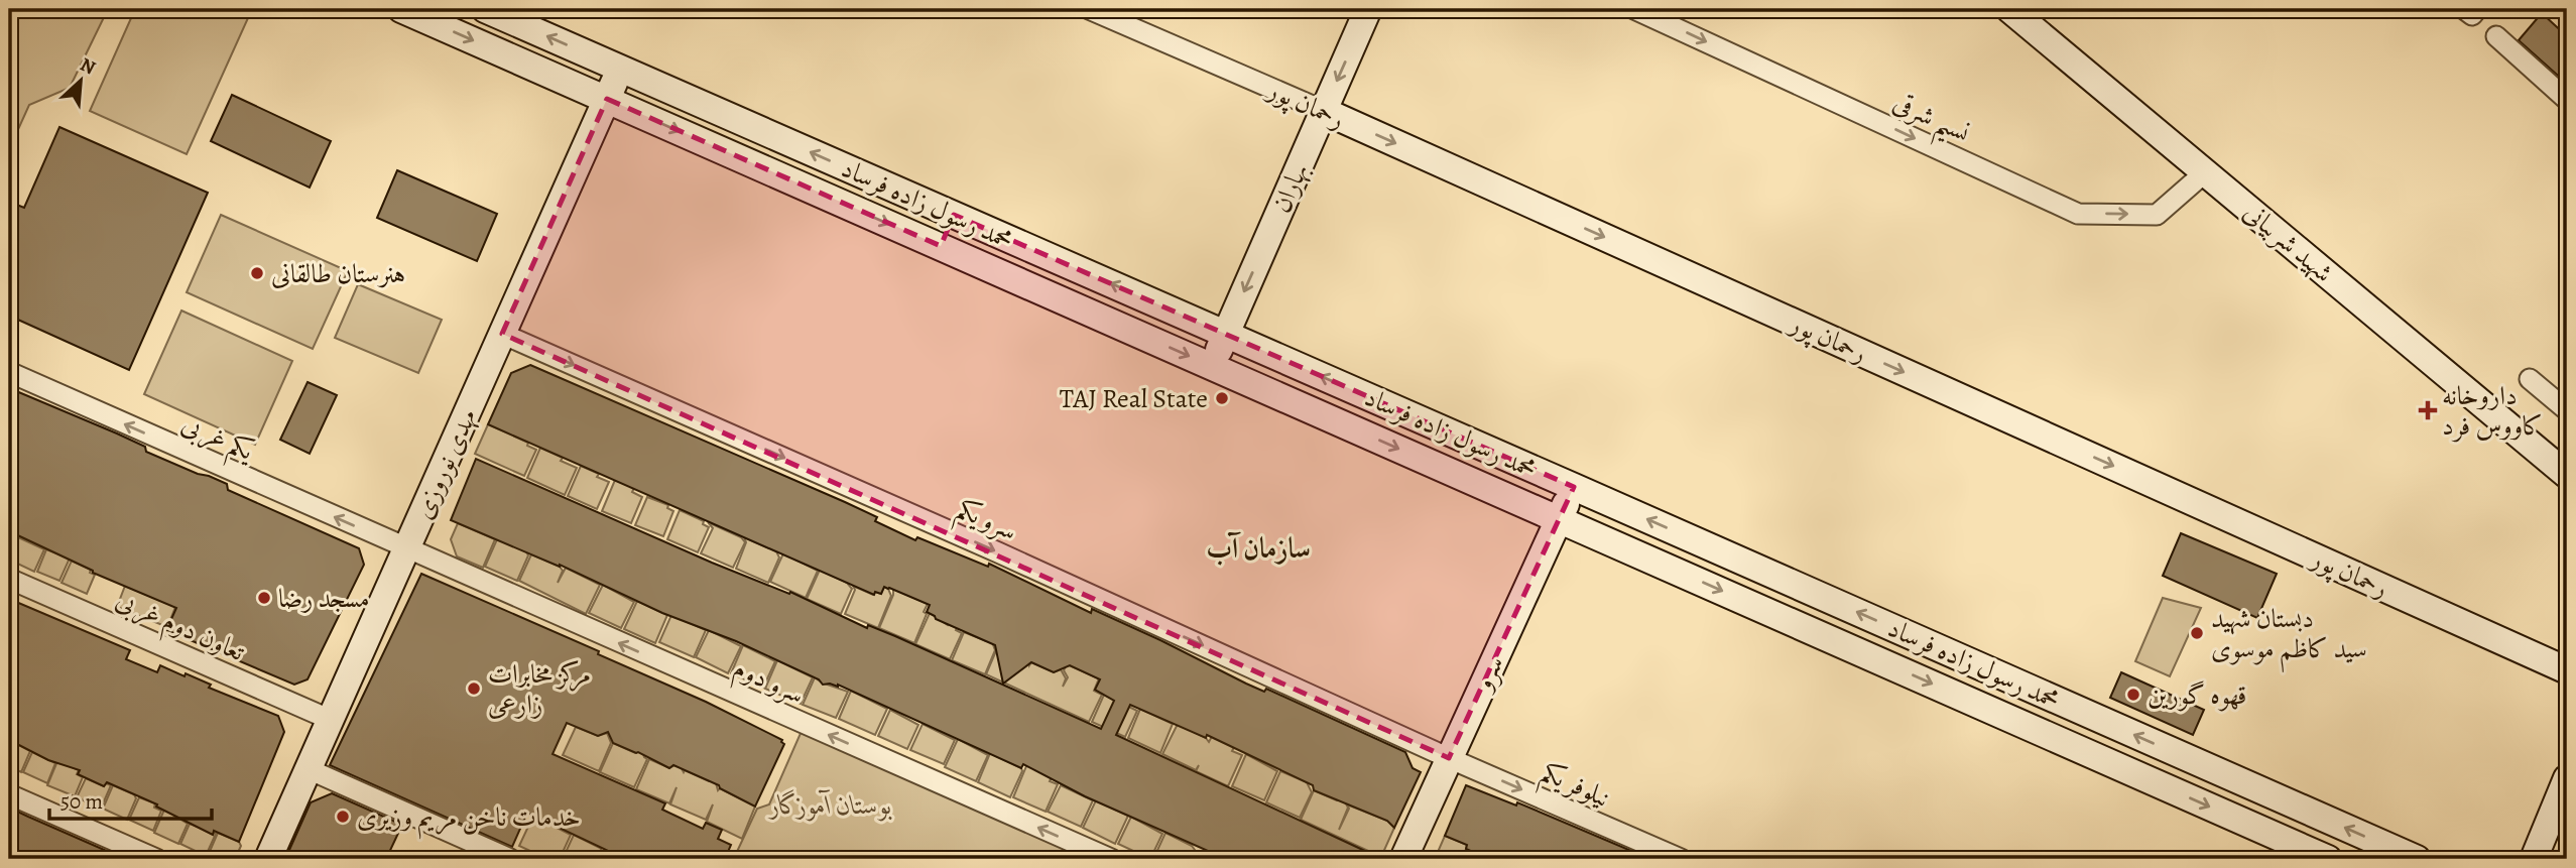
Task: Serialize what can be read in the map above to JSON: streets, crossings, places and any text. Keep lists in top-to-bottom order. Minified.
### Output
{"streets":{"street":["رحمان پور","نسیم شرقی","بهاران","محمد رسول زاده فرساد","شهید شربیانی","یکم غربی","مهدی نوروزی","سرو یکم","تعاون دوم غربی","سرو","سرو دوم","نیلوفر یکم"]},"crossings":[["رحمان پور","بهاران"],["نسیم شرقی","شهید شربیانی"],["بهاران","محمد رسول زاده فرساد"],["محمد رسول زاده فرساد","مهدی نوروزی"],["محمد رسول زاده فرساد","سرو"],["یکم غربی","مهدی نوروزی"],["یکم غربی","سرو دوم"],["مهدی نوروزی","سرو یکم"],["مهدی نوروزی","تعاون دوم غربی"],["مهدی نوروزی","سرو دوم"],["سرو یکم","سرو"],["سرو یکم","نیلوفر یکم"],["سرو","نیلوفر یکم"]],"one_way":["رحمان پور","نسیم شرقی","بهاران","یکم غربی","سرو یکم","سرو دوم","نیلوفر یکم"],"districts":["سازمان آب"],"parks":["بوستان آموزگار"],"places":{"other":["هنرستان طالقانی","TAJ Real State","مسجد رضا","دبستان شهید سید کاظم موسوی","مرکز مخابرات زارعی","قهوه گورین","خدمات ناخن مریم وزیری"],"health":["داروخانه کاووس فرد"]},"scale_bar":"50 m","north":"top right"}
